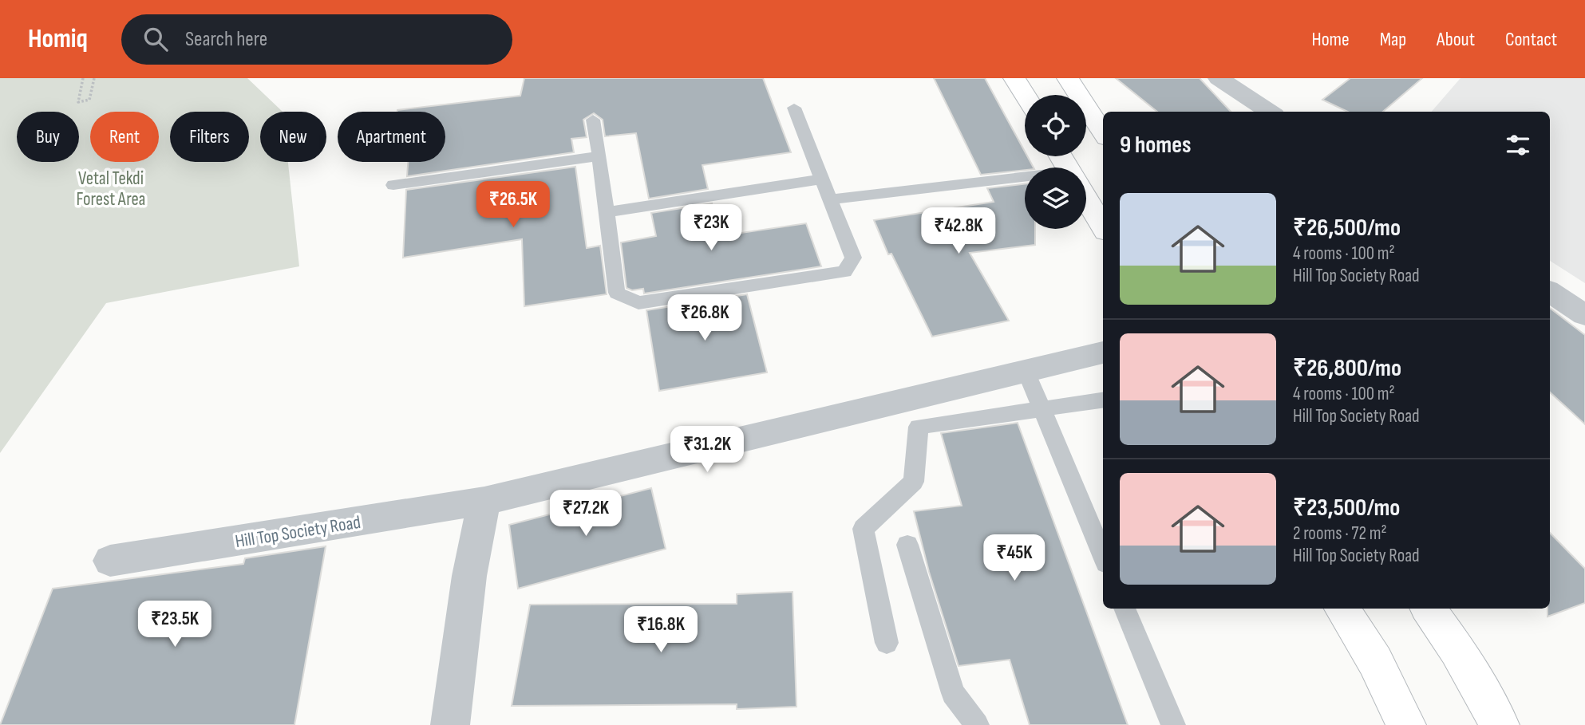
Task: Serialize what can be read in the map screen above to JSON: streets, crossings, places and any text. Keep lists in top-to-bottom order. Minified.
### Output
{"streets":{"street":["Hill Top Society Road"]},"parks":["Vetal Tekdi Forest Area"],"page":{"header":"Homiq","search":"Search here","nav":["Home","Map","About","Contact"],"chip":["Buy","Rent","Filters","New","Apartment"],"heading":"9 homes","list":[{"name":"₹26,500/mo","note":"4 rooms · 100 m² · Hill Top Society Road"},{"name":"₹26,800/mo","note":"4 rooms · 100 m² · Hill Top Society Road"},{"name":"₹23,500/mo","note":"2 rooms · 72 m² · Hill Top Society Road"}],"price":["₹26.5K","₹23K","₹42.8K","₹26.8K","₹31.2K","₹27.2K","₹45K","₹23.5K","₹16.8K"]}}
